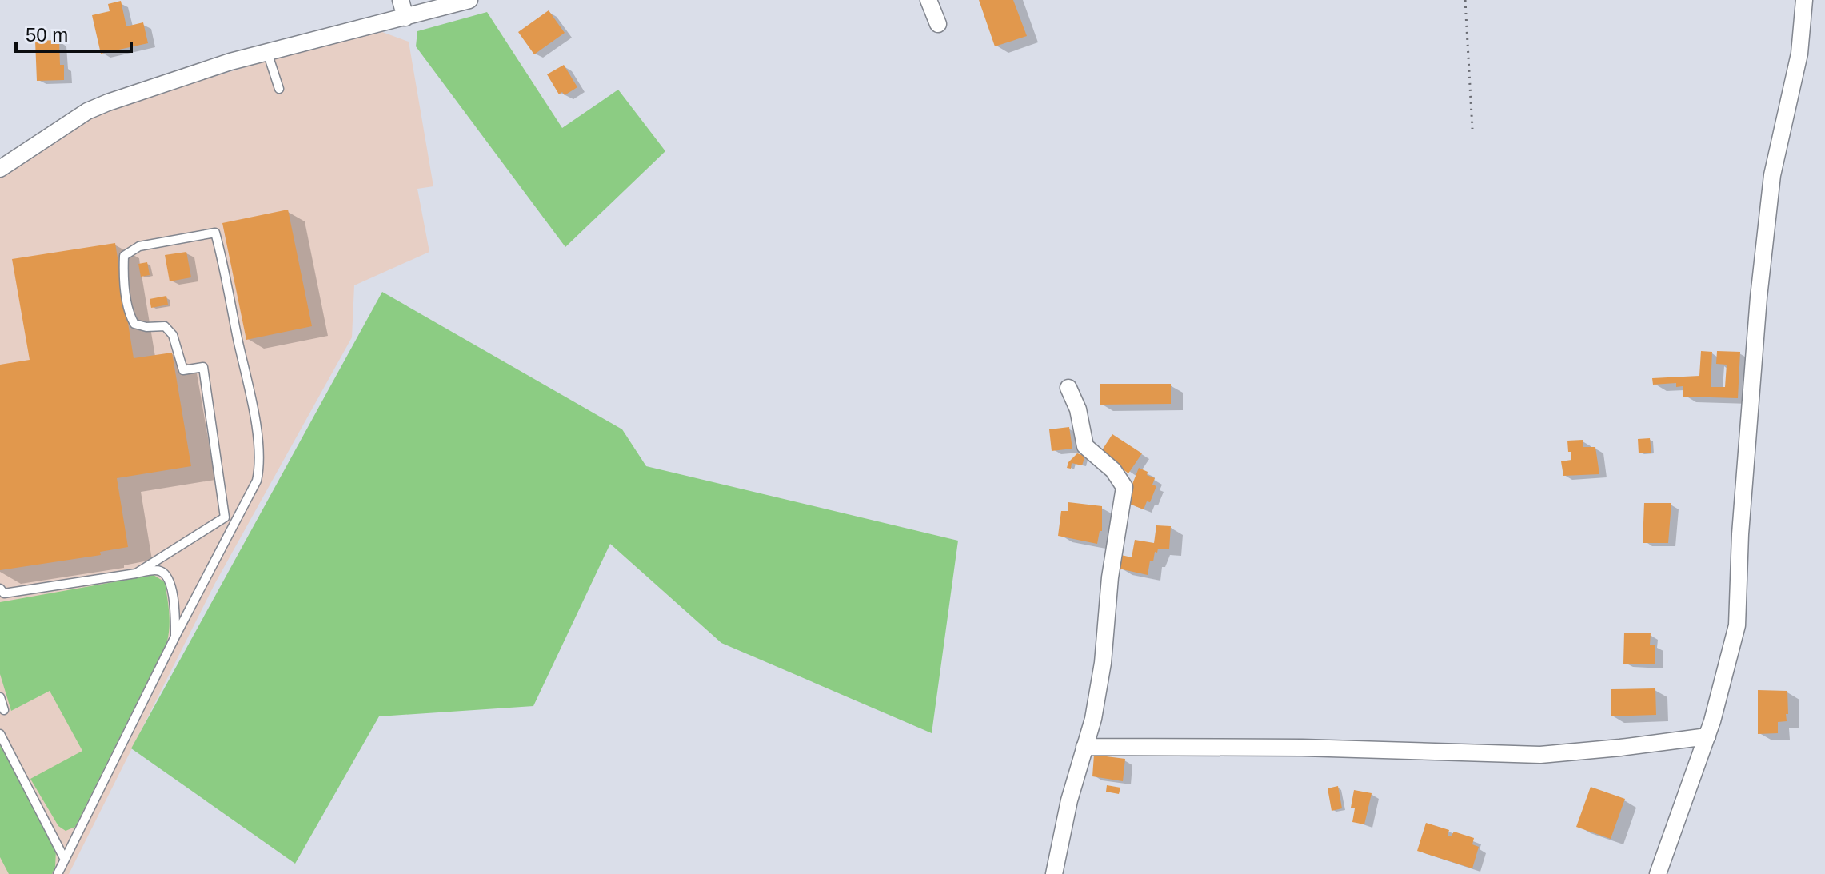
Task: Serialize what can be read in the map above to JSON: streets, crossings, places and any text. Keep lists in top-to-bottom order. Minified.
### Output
{"scale_bar":"50 m"}
